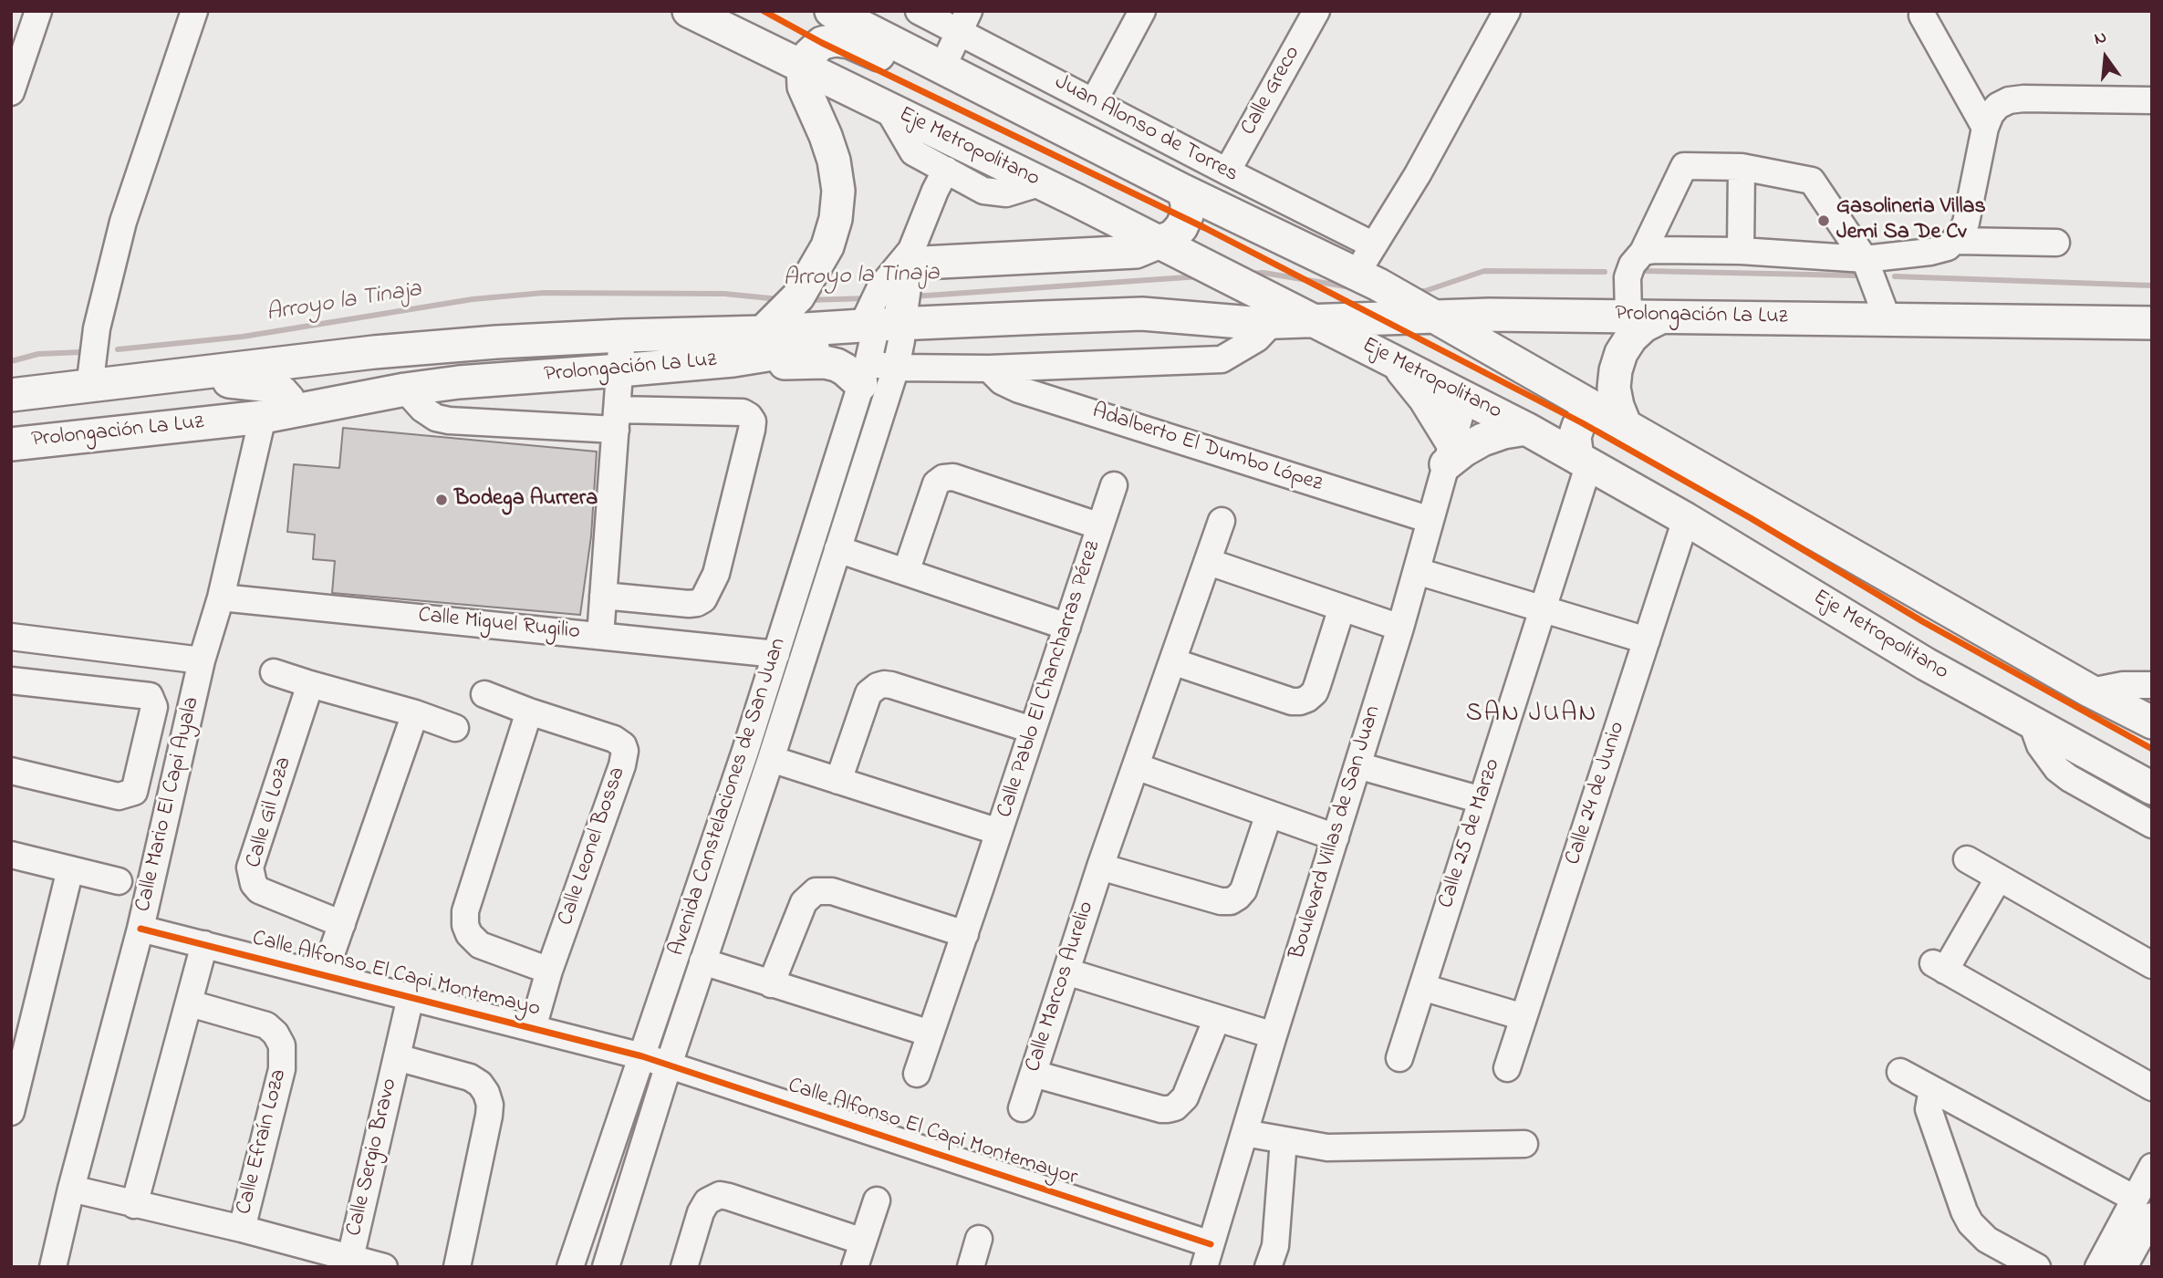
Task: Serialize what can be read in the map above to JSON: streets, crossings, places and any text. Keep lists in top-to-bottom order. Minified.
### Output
{"streets":{"main road":["Eje Metropolitano","Prolongación La Luz"],"street":["Calle Greco","Juan Alonso de Torres","Adalberto El Dumbo López","Calle Miguel Rugilio","Calle Pablo El Chancharras Pérez","Calle 24 de Junio","Avenida Constelaciones de San Juan","Calle Mario El Capi Ayala","Calle Gil Loza","Boulevard Villas de San Juan","Calle 25 de Marzo","Calle Leonel Bossa","Calle Alfonso El Capi Montemayo","Calle Marcos Aurelio","Calle Alfonso El Capi Montemayor","Calle Efraín Loza","Calle Sergio Bravo"]},"crossings":[["Calle Greco","Juan Alonso de Torres"],["Eje Metropolitano","Prolongación La Luz"],["Eje Metropolitano","Calle 24 de Junio"],["Eje Metropolitano","Boulevard Villas de San Juan"],["Eje Metropolitano","Calle 25 de Marzo"],["Prolongación La Luz","Avenida Constelaciones de San Juan"],["Prolongación La Luz","Calle Mario El Capi Ayala"],["Adalberto El Dumbo López","Boulevard Villas de San Juan"],["Calle Miguel Rugilio","Avenida Constelaciones de San Juan"],["Calle Miguel Rugilio","Calle Mario El Capi Ayala"],["Calle Pablo El Chancharras Pérez","Avenida Constelaciones de San Juan"],["Avenida Constelaciones de San Juan","Calle Alfonso El Capi Montemayo"],["Avenida Constelaciones de San Juan","Calle Alfonso El Capi Montemayor"],["Calle Mario El Capi Ayala","Calle Alfonso El Capi Montemayo"],["Calle Mario El Capi Ayala","Calle Sergio Bravo"],["Boulevard Villas de San Juan","Calle Alfonso El Capi Montemayor"],["Calle Leonel Bossa","Calle Alfonso El Capi Montemayo"],["Calle Alfonso El Capi Montemayo","Calle Alfonso El Capi Montemayor"],["Calle Alfonso El Capi Montemayo","Calle Sergio Bravo"],["Calle Efraín Loza","Calle Sergio Bravo"]],"districts":["SAN JUAN"],"water":["Arroyo la Tinaja"],"places":["Gasolineria Villas Jemi Sa De Cv","Bodega Aurrera"],"north":"top"}
